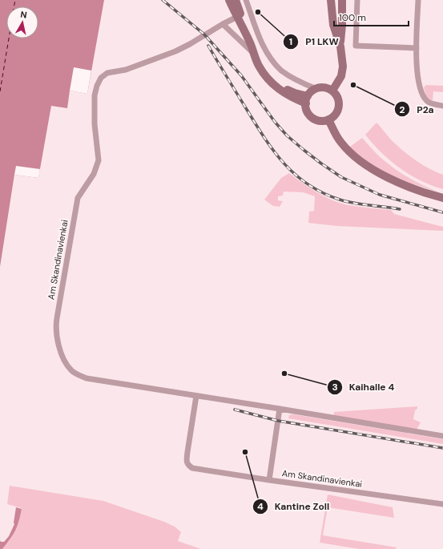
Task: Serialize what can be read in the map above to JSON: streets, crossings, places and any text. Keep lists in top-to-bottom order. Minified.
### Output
{"streets":{"street":["Am Skandinavienkai"]},"places":["P1 LKW","P2a","Kaihalle 4","Kantine Zoll"],"scale_bar":"100 m","north":"top"}
